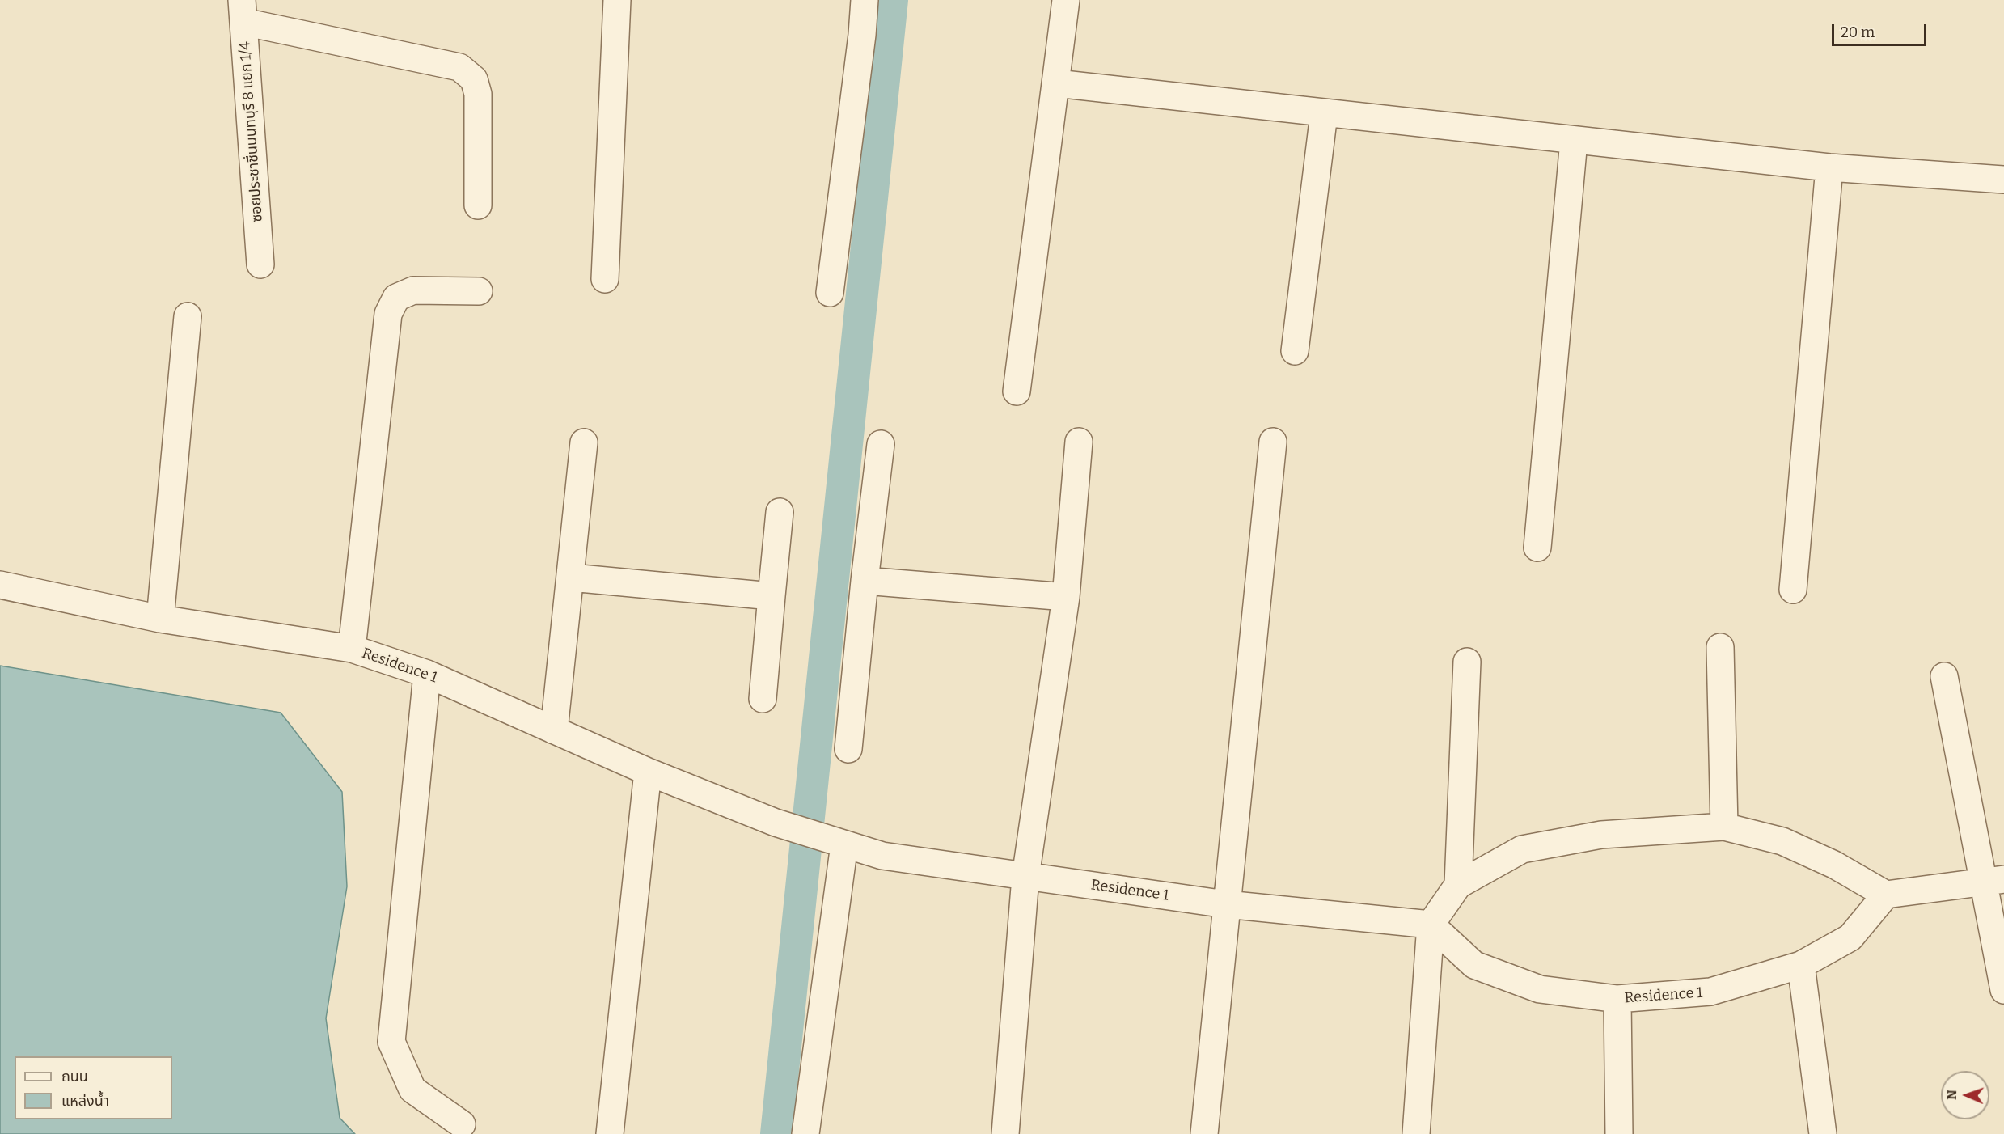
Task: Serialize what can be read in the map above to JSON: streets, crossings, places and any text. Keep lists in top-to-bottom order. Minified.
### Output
{"streets":{"street":["ซอยประชาชื่นนนทบุรี 8 แยก 1/4","Residence 1"]},"legend":["ถนน","แหล่งน้ำ"],"scale_bar":"20 m","north":"left"}
